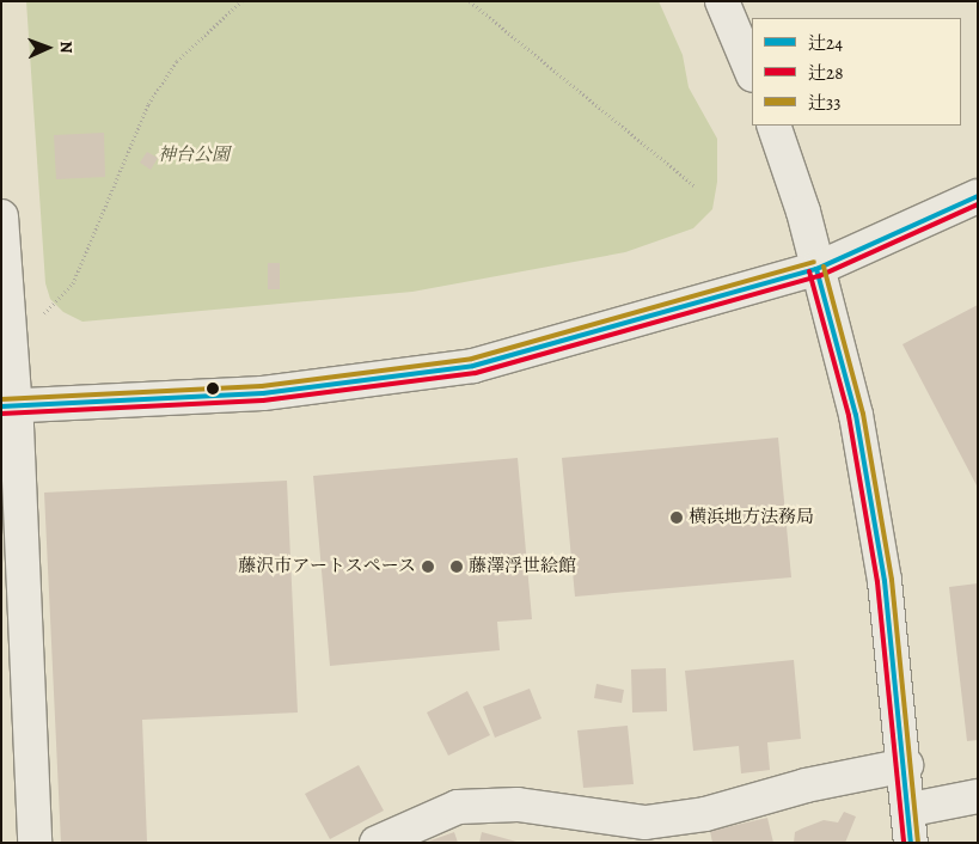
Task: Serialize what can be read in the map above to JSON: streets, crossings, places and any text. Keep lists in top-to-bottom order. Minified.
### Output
{"parks":["神台公園"],"places":["横浜地方法務局","藤沢市アートスペース","藤澤浮世絵館"],"lines":["transit line 辻24","transit line 辻28","transit line 辻33"],"legend":["辻24","辻28","辻33"],"north":"right"}
